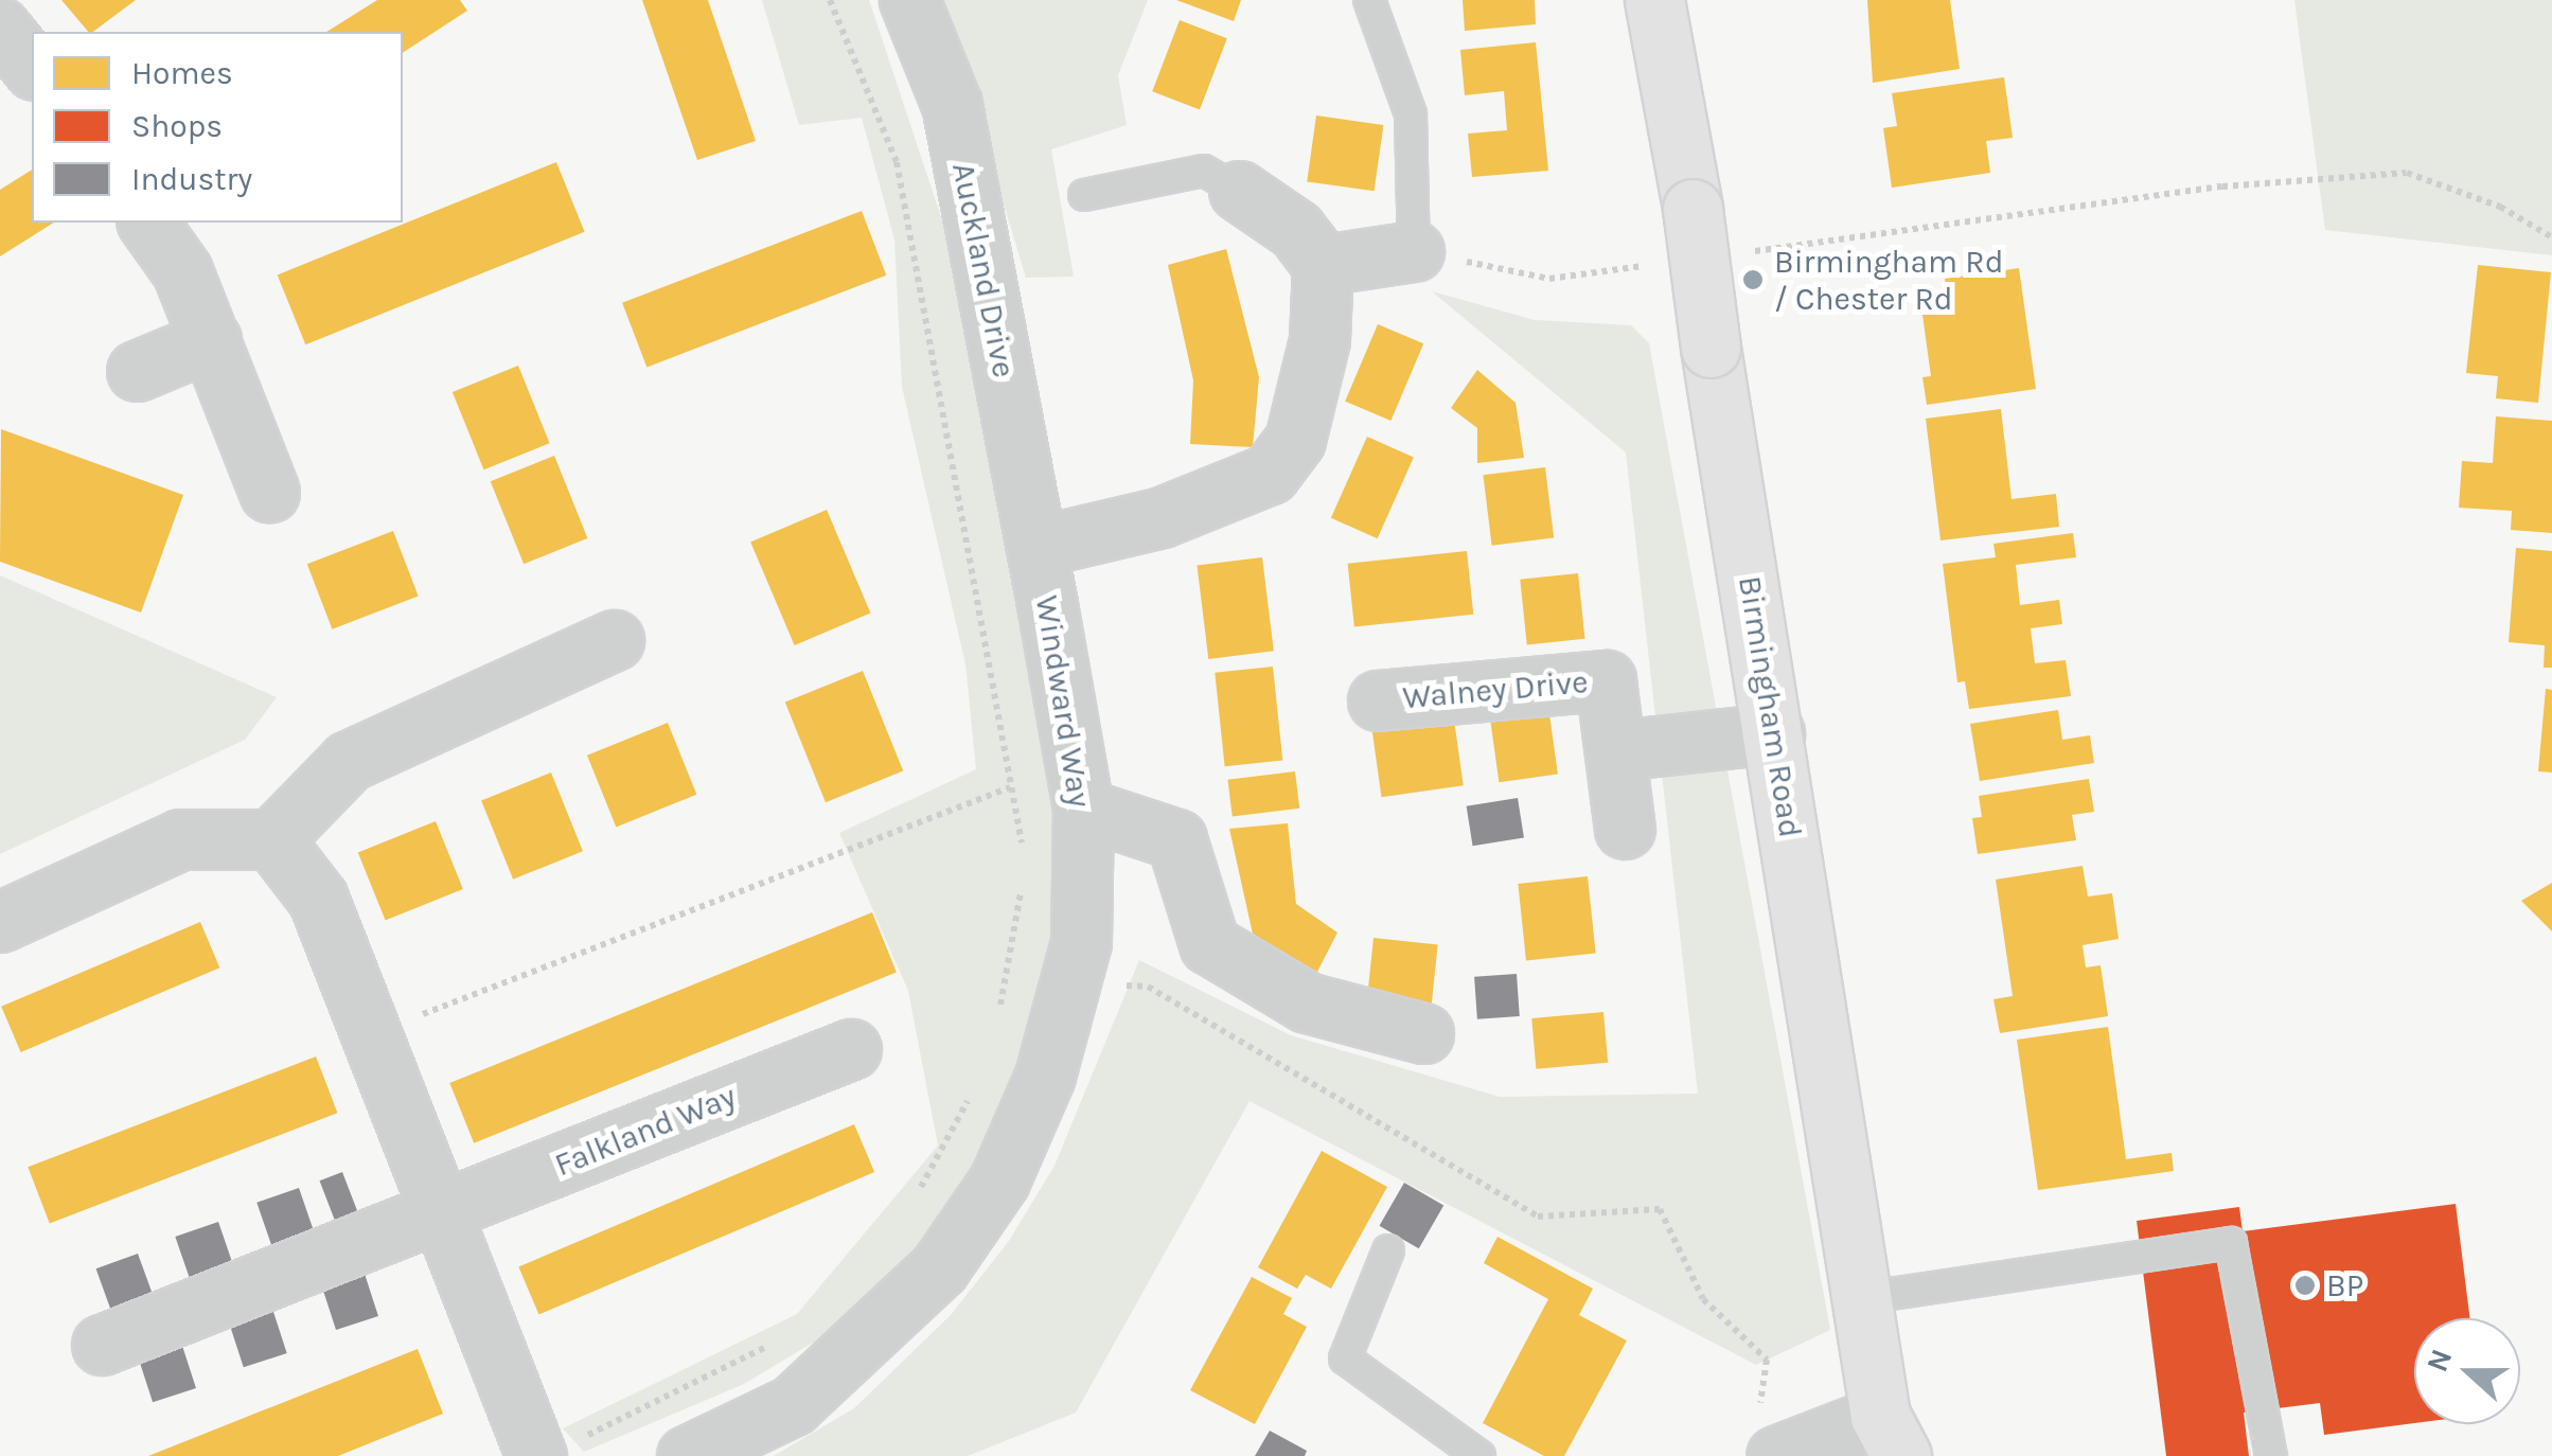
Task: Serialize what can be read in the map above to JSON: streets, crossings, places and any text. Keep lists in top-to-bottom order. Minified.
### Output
{"streets":{"main road":["Birmingham Road"],"street":["Auckland Drive","Walney Drive","Windward Way","Falkland Way"]},"crossings":[["Auckland Drive","Windward Way"]],"places":["Birmingham Rd / Chester Rd","BP"],"legend":["Homes","Shops","Industry"],"north":"left"}
